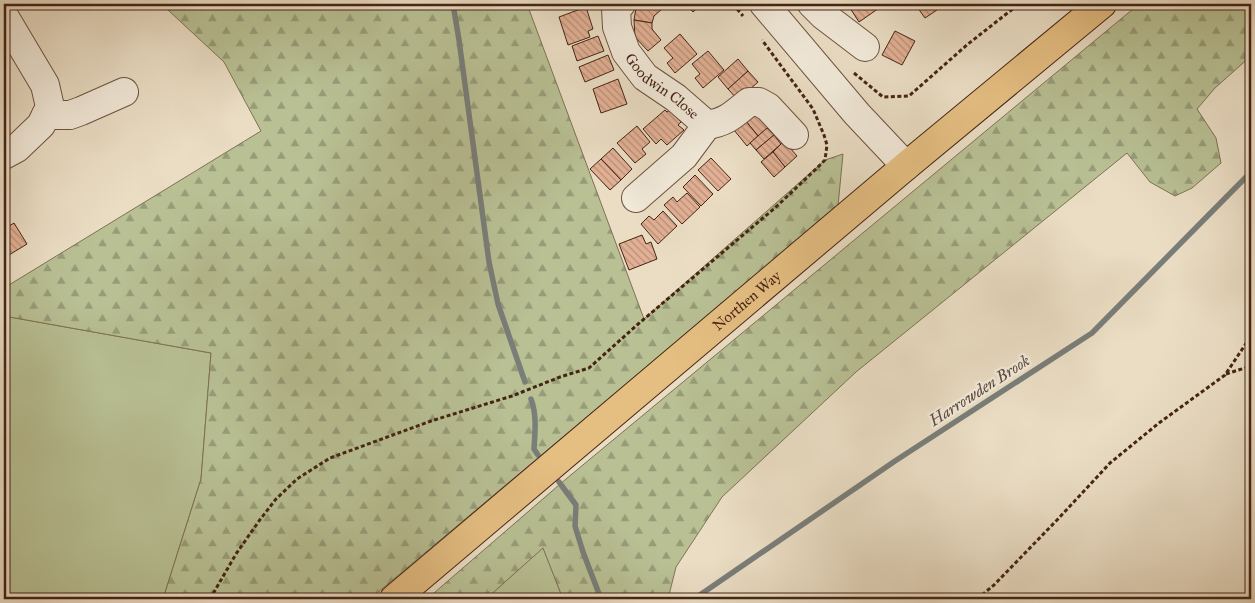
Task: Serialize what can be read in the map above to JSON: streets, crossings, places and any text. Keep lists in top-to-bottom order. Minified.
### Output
{"streets":{"main road":["Northen Way"],"street":["Goodwin Close"]},"water":["Harrowden Brook"]}
